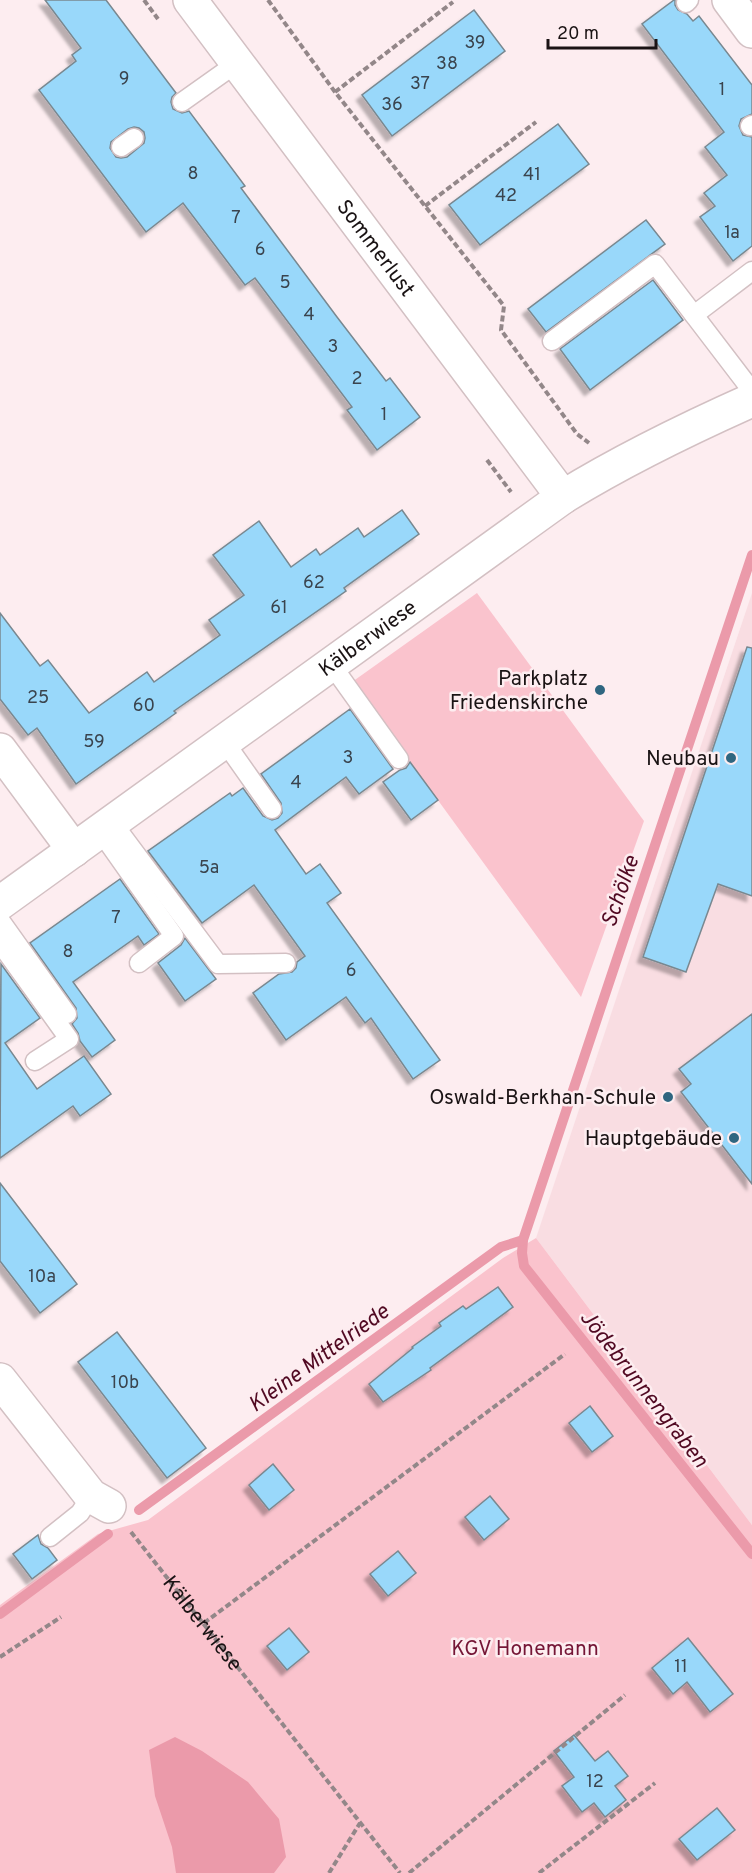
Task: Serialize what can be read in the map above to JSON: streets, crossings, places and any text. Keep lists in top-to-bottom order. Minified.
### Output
{"streets":{"street":["Sommerlust","Kälberwiese"]},"crossings":[["Sommerlust","Kälberwiese"]],"water":["Schölke","Kleine Mittelriede","Jödebrunnengraben"],"parks":["KGV Honemann"],"places":["Parkplatz Friedenskirche","Neubau","Oswald-Berkhan-Schule","Hauptgebäude"],"house_numbers":["39","38","9","37","1","36","8","41","42","7","1a","6","5","4","3","2","1","62","61","25","60","59","3","4","5a","7","8","6","10a","10b","11","12"],"scale_bar":"20 m"}
